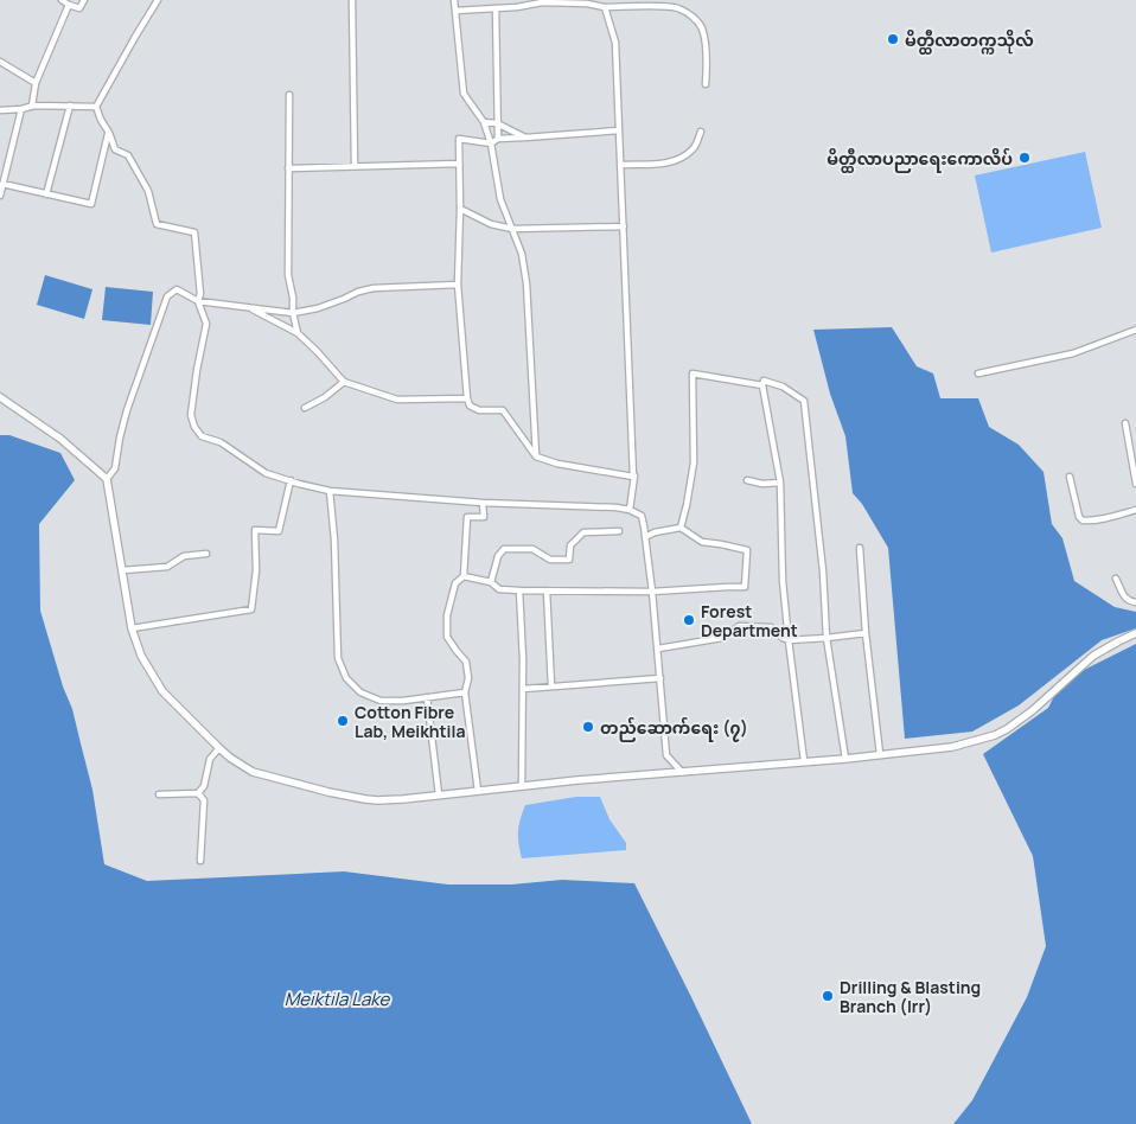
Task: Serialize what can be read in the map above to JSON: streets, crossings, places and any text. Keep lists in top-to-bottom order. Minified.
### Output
{"water":["Meiktila Lake"],"places":["မိတ္ထီလာတက္ကသိုလ်","မိတ္ထီလာပညာရေးကောလိပ်","Forest Department","Cotton Fibre Lab, Meikhtila","တည်ဆောက်ရေး (၇)","Drilling & Blasting Branch (Irr)"]}
